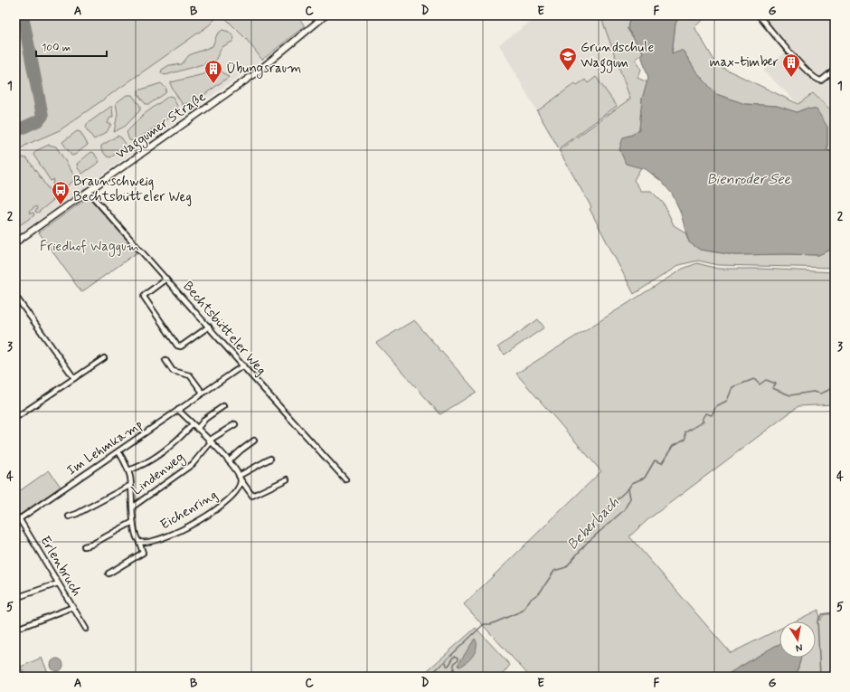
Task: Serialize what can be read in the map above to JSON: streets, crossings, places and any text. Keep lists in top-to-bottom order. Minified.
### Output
{"streets":{"street":["Waggumer Straße","Bechtsbütteler Weg","Im Lehmkamp","Lindenweg","Eichenring","Erlenbruch"]},"crossings":[["Waggumer Straße","Bechtsbütteler Weg"],["Bechtsbütteler Weg","Im Lehmkamp"],["Im Lehmkamp","Erlenbruch"]],"water":["Bienroder See","Beberbach"],"parks":["Friedhof Waggum"],"places":{"school or university":["Grundschule Waggum"],"building":["max-timber","Übungsraum"],"bus stop":["Braunschweig Bechtsbütteler Weg"]},"scale_bar":"100 m","north":"bottom","grid":{"columns":["A","B","C","D","E","F","G"],"rows":["1","2","3","4","5"]}}
